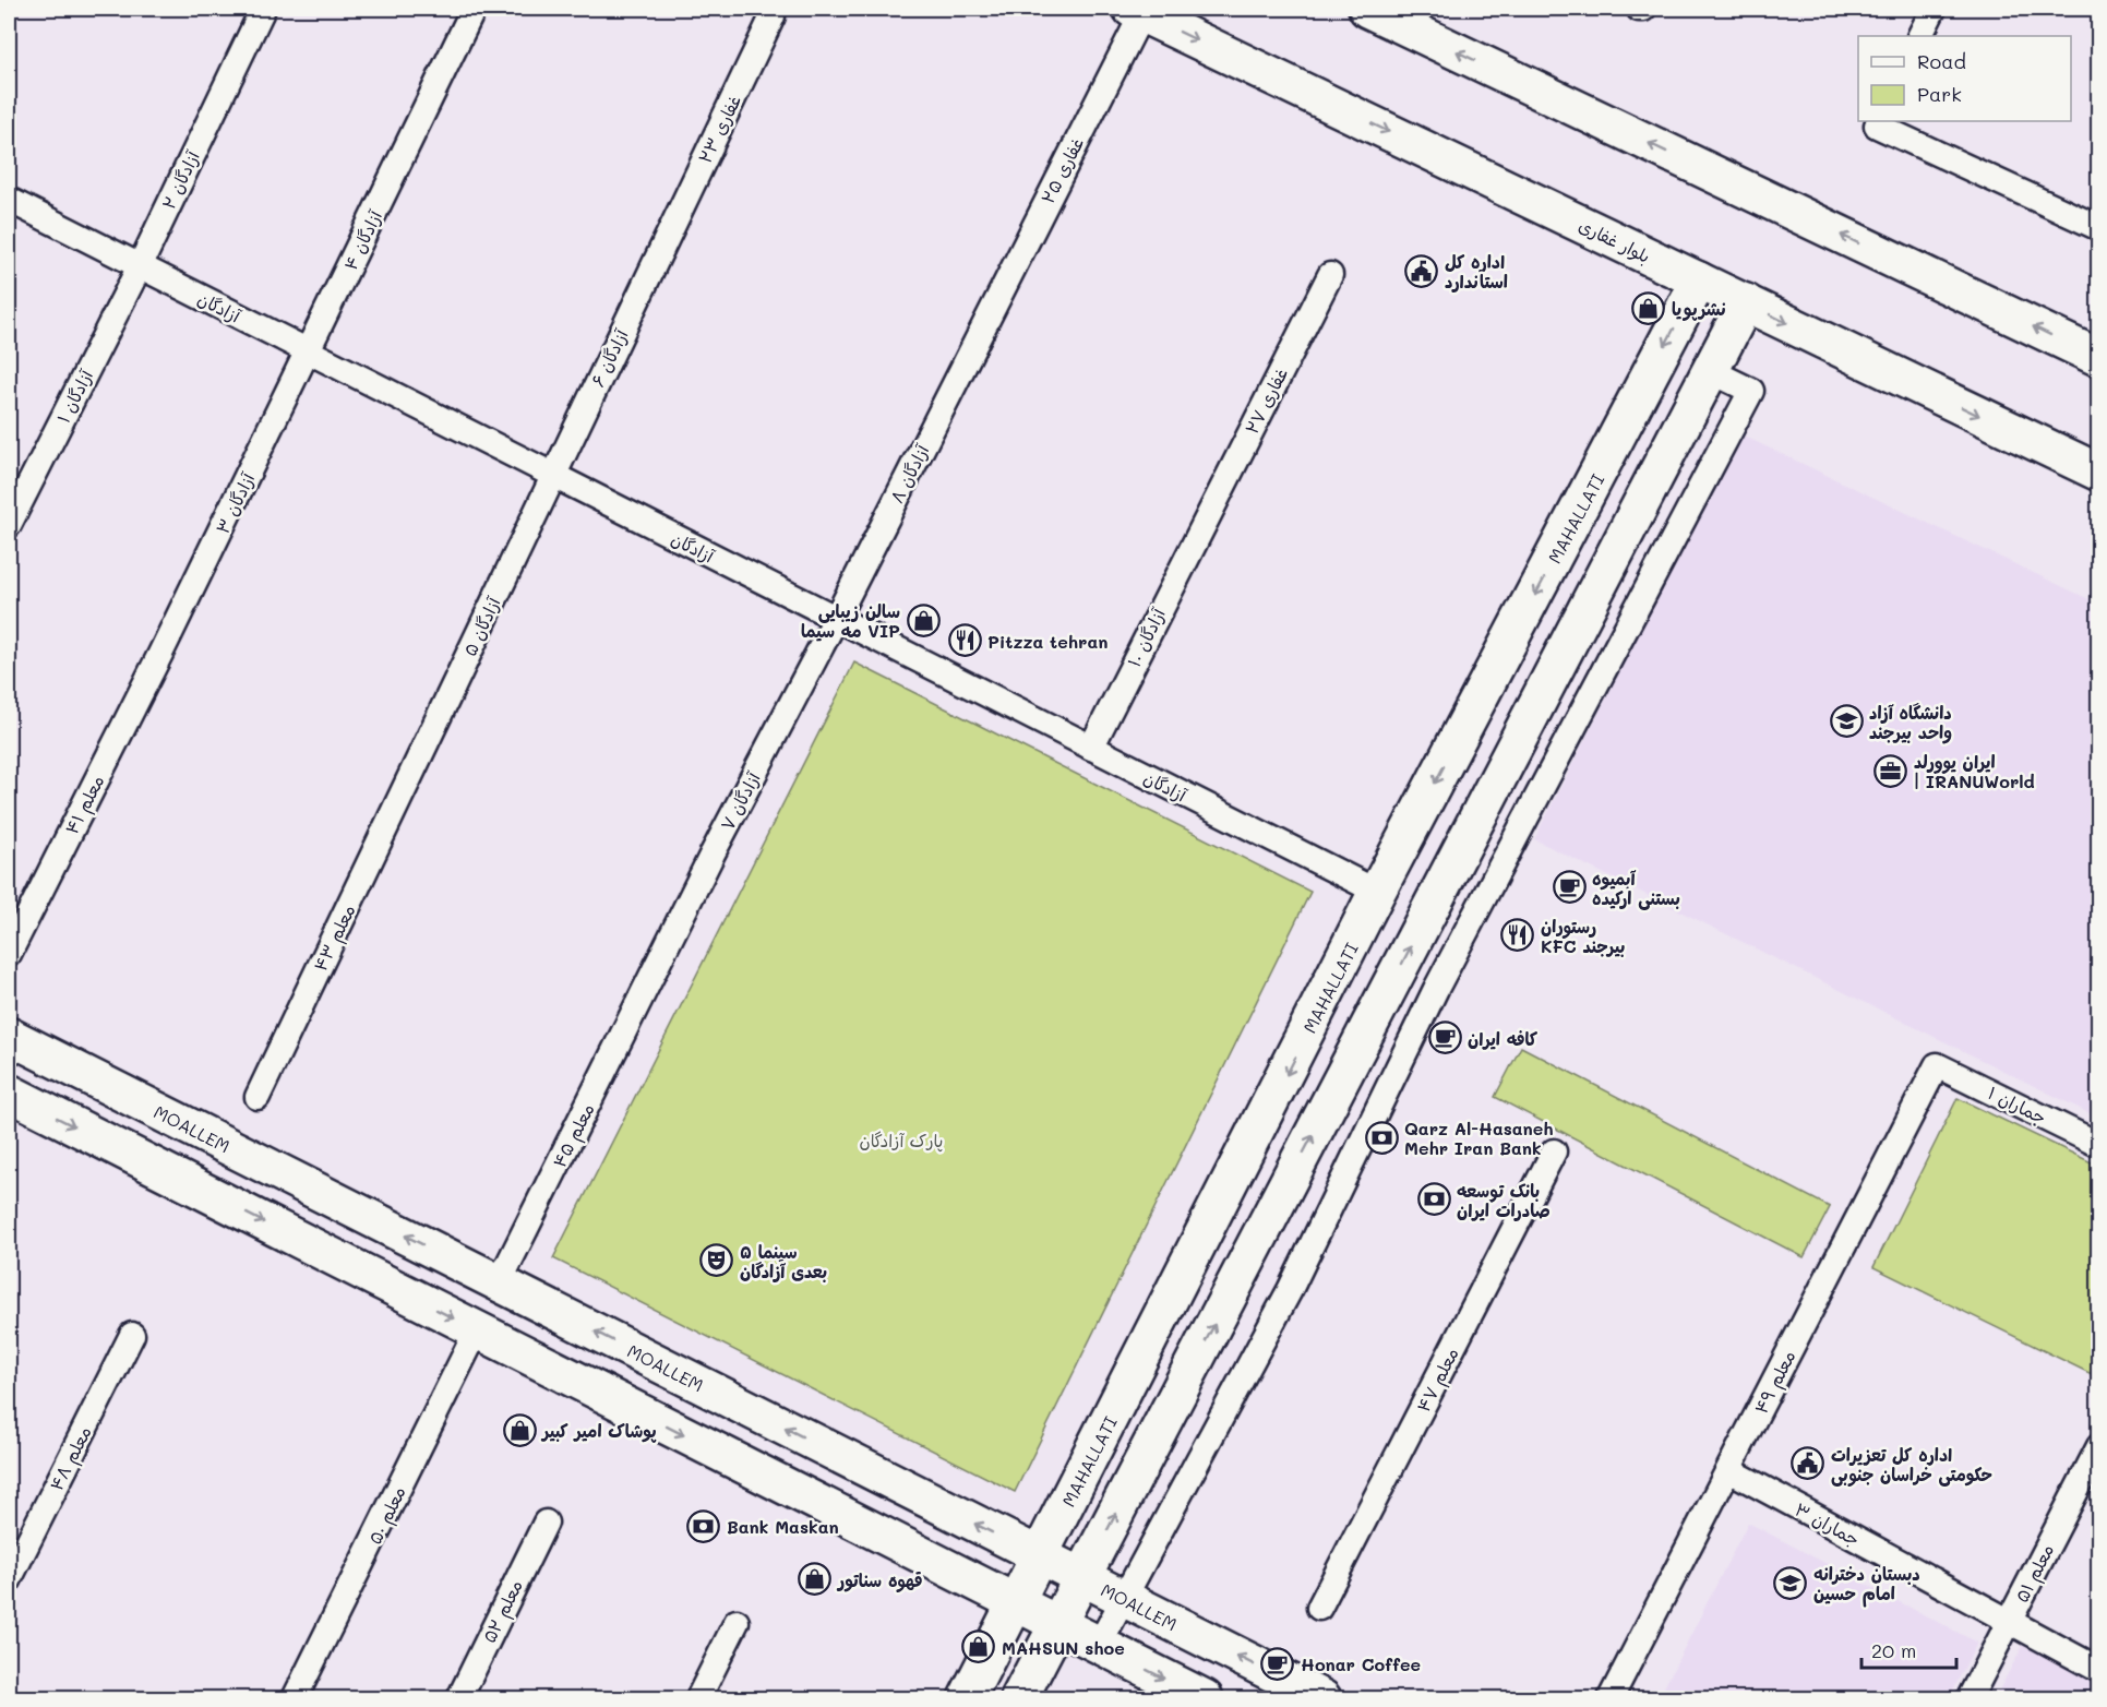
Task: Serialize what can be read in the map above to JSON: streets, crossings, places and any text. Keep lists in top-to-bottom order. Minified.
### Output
{"streets":{"main road":["بلوار غفاری","MAHALLATI","MOALLEM"],"street":["غفاری ۲۳","غفاری ۲۵","آزادگان ۲","آزادگان ۴","آزادگان","آزادگان ۶","آزادگان ۱","غفاری ۲۷","آزادگان ۸","آزادگان ۳","آزادگان ۵","آزادگان ۱۰","آزادگان ۷","معلم ۴۱","معلم ۴۳","جماران ۱","معلم ۴۵","معلم ۴۷","معلم ۴۹","معلم ۴۸","معلم ۵۰","جماران ۳","معلم ۵۱","معلم ۵۲"]},"crossings":[["غفاری ۲۳","آزادگان ۶"],["غفاری ۲۵","بلوار غفاری"],["غفاری ۲۵","آزادگان ۸"],["آزادگان ۲","آزادگان"],["آزادگان ۲","آزادگان ۱"],["آزادگان ۴","آزادگان"],["آزادگان ۴","آزادگان ۳"],["بلوار غفاری","MAHALLATI"],["آزادگان","آزادگان ۶"],["آزادگان","آزادگان ۱"],["آزادگان","آزادگان ۸"],["آزادگان","آزادگان ۳"],["آزادگان","MAHALLATI"],["آزادگان","آزادگان ۵"],["آزادگان","آزادگان ۱۰"],["آزادگان","آزادگان ۷"],["آزادگان ۶","آزادگان ۵"],["غفاری ۲۷","آزادگان ۱۰"],["آزادگان ۸","آزادگان ۷"],["آزادگان ۳","معلم ۴۱"],["MAHALLATI","MOALLEM"],["آزادگان ۵","معلم ۴۳"],["آزادگان ۷","معلم ۴۵"],["جماران ۱","معلم ۴۹"],["MOALLEM","معلم ۴۵"],["معلم ۴۹","جماران ۳"],["جماران ۳","معلم ۵۱"]],"parks":["پارک آزادگان"],"places":{"public building":["اداره کل استاندارد","اداره کل تعزیرات حکومتی خراسان جنوبی"],"shop":["نشرپویا","سالن زیبایی مه سیما VIP","پوشاک امیر کبیر","قهوه سناتور","MAHSUN shoe"],"restaurant":["Pitzza tehran","رستوران KFC بیرجند"],"school or university":["دانشگاه آزاد واحد بیرجند","دبستان دخترانه امام حسین"],"office":["ایران یوورلد | IRANUWorld"],"cafe":["آبمیوه بستنی ارکیده","کافه ایران","Honar Coffee"],"bank":["Qarz Al-Hasaneh Mehr Iran Bank","بانک توسعه صادرات ایران","Bank Maskan"],"theatre":["سینما ۵ بعدی آزادگان"]},"legend":["Road","Park"],"scale_bar":"20 m"}
